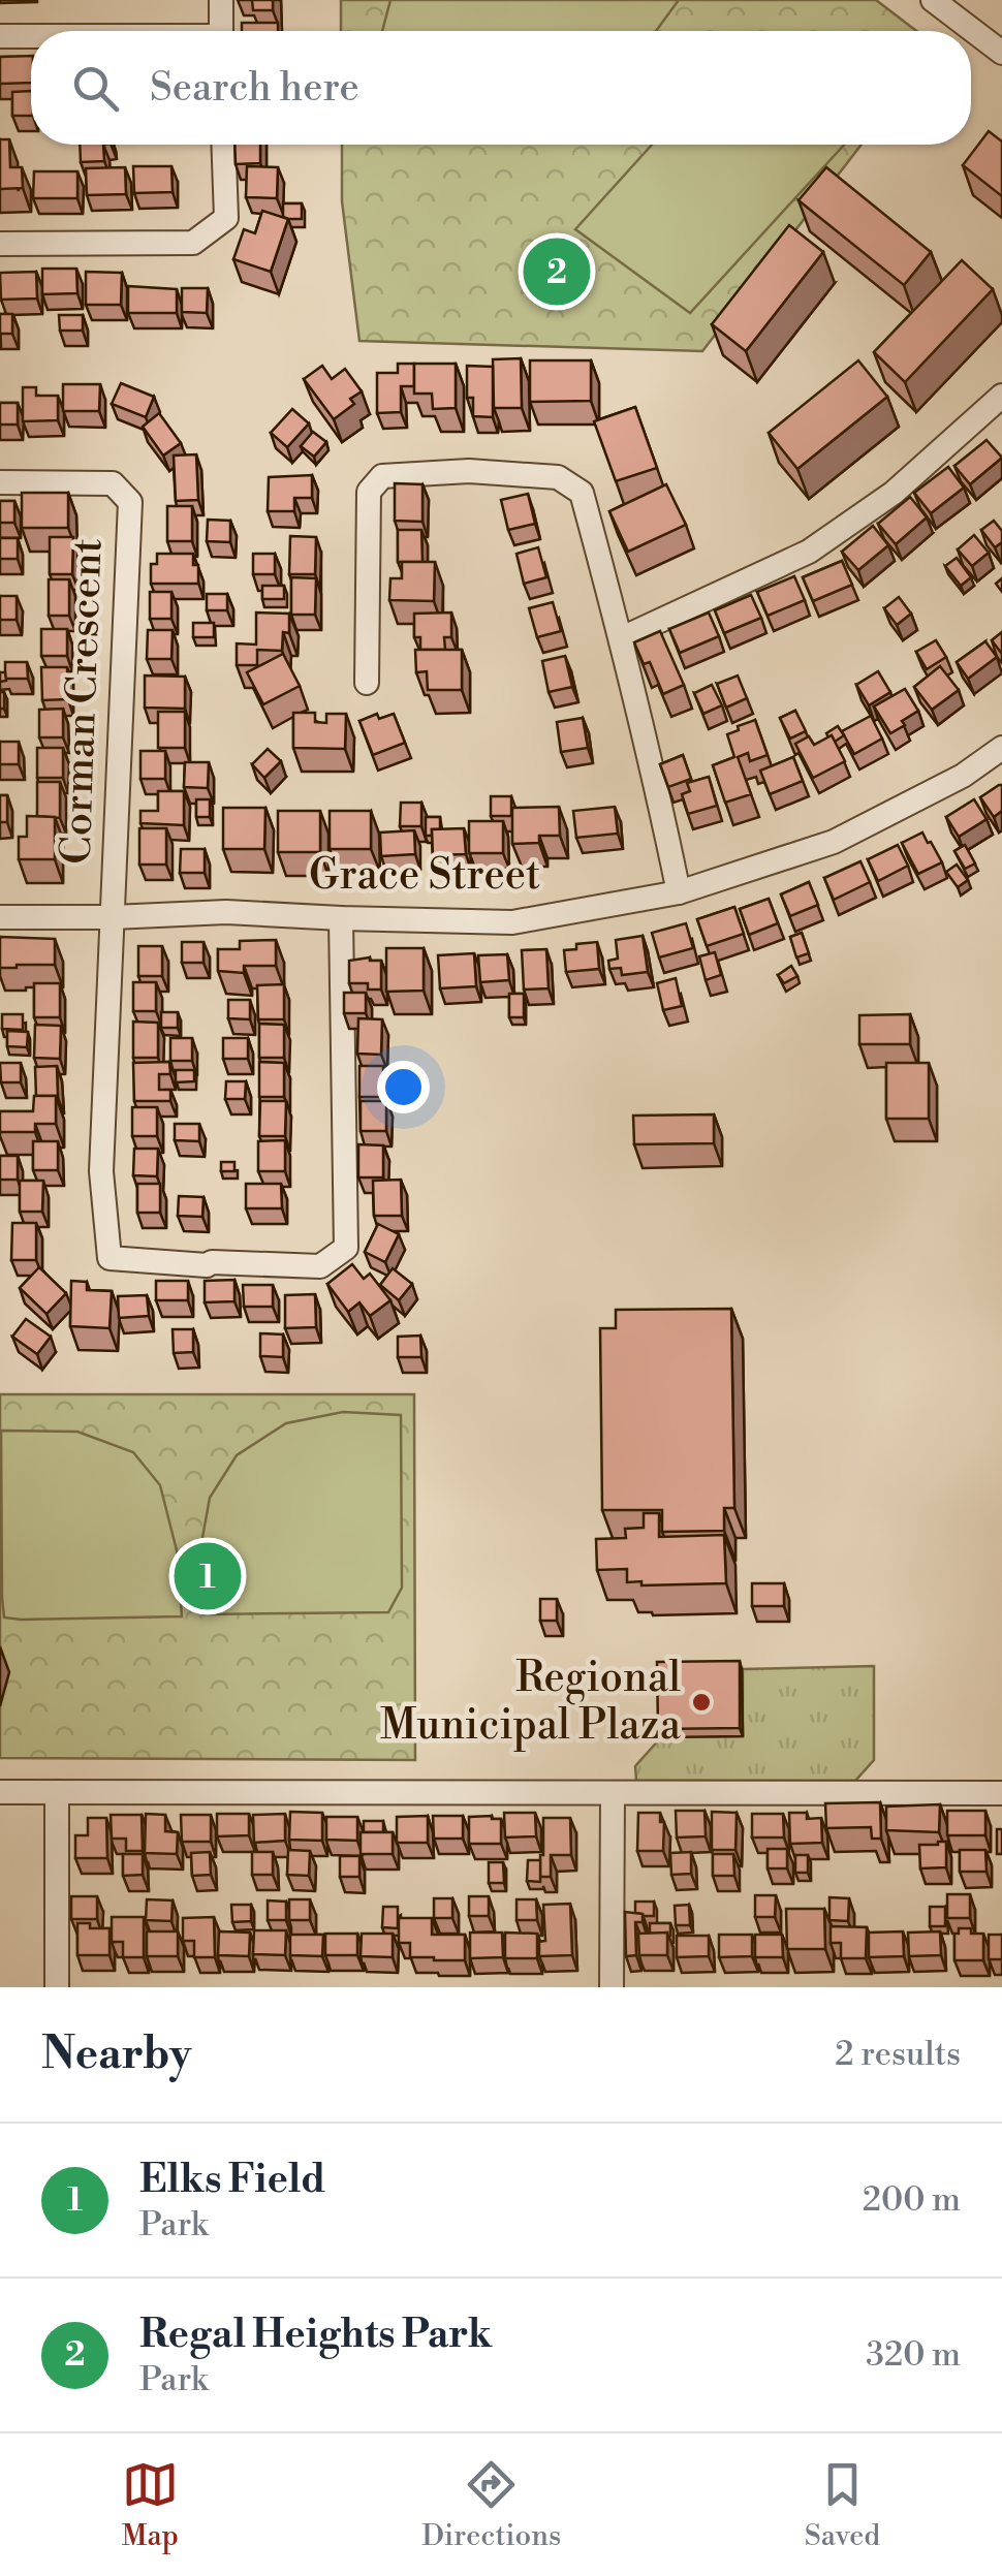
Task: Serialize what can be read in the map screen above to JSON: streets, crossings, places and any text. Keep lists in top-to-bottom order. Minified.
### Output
{"streets":{"street":["Corman Crescent","Grace Street"]},"crossings":[["Corman Crescent","Grace Street"]],"places":["Regional Municipal Plaza"],"page":{"search":"Search here","pins":["2","1"],"heading":["Nearby","2 results"],"list":[{"mark":"1","name":"Elks Field","note":"Park","value":"200 m"},{"mark":"2","name":"Regal Heights Park","note":"Park","value":"320 m"}],"nav":["Map","Directions","Saved"]}}
